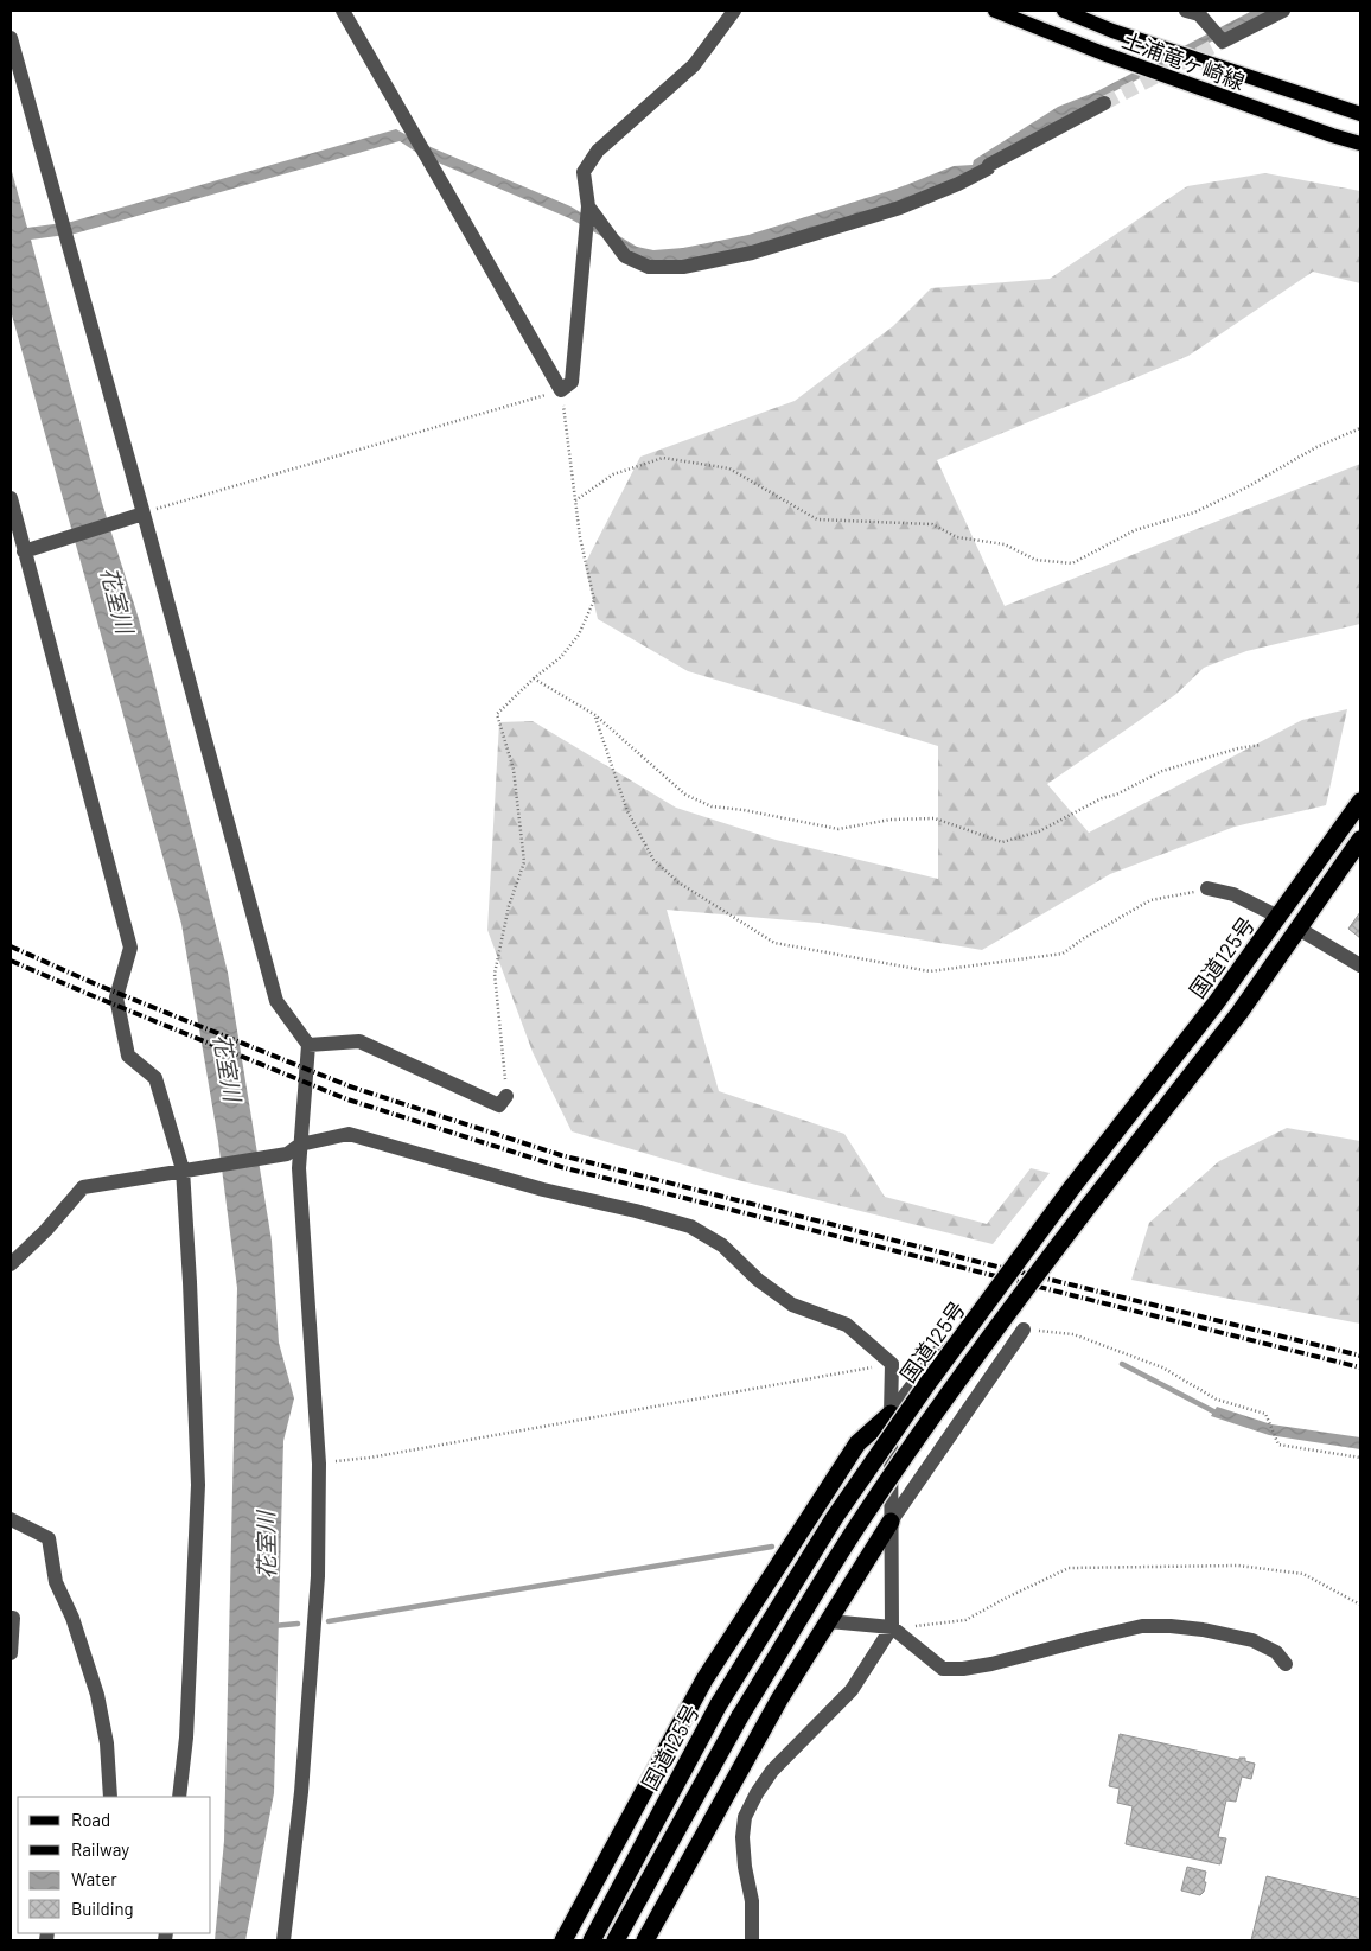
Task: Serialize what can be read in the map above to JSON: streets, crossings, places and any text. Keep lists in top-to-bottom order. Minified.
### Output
{"streets":{"highway":["国道125号"],"main road":["土浦竜ヶ崎線"]},"water":["花室川"],"legend":["Road","Railway","Water","Building"]}
